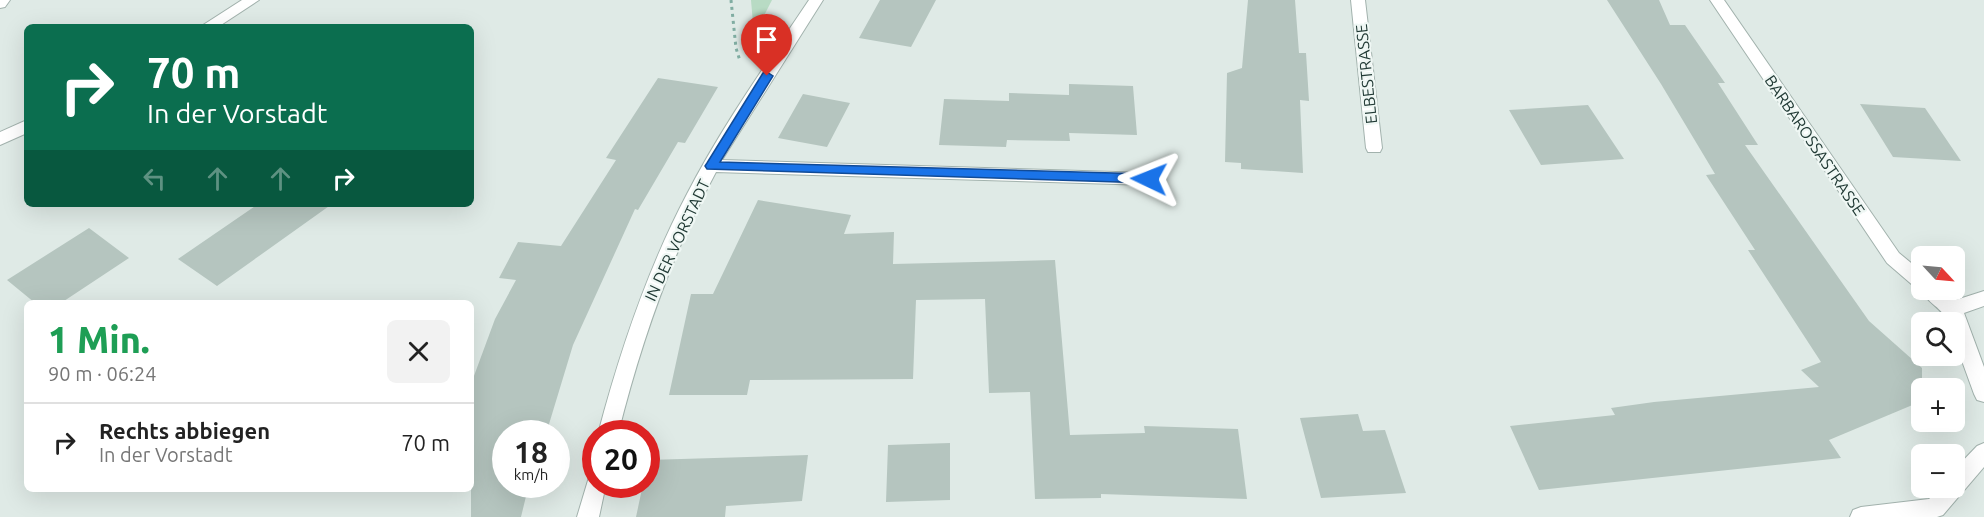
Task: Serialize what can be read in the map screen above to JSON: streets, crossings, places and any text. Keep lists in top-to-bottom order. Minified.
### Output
{"streets":{"street":["ELBESTRASSE","BARBAROSSASTRASSE","IN DER VORSTADT"]},"north":"bottom right","page":{"turn":["70 m","In der Vorstadt"],"map_buttons":["+","−"],"heading":["1 Min.","90 m · 06:24"],"list":[{"name":"Rechts abbiegen","note":"In der Vorstadt","value":"70 m"}],"speed":"18 km/h","limit":"20"}}
